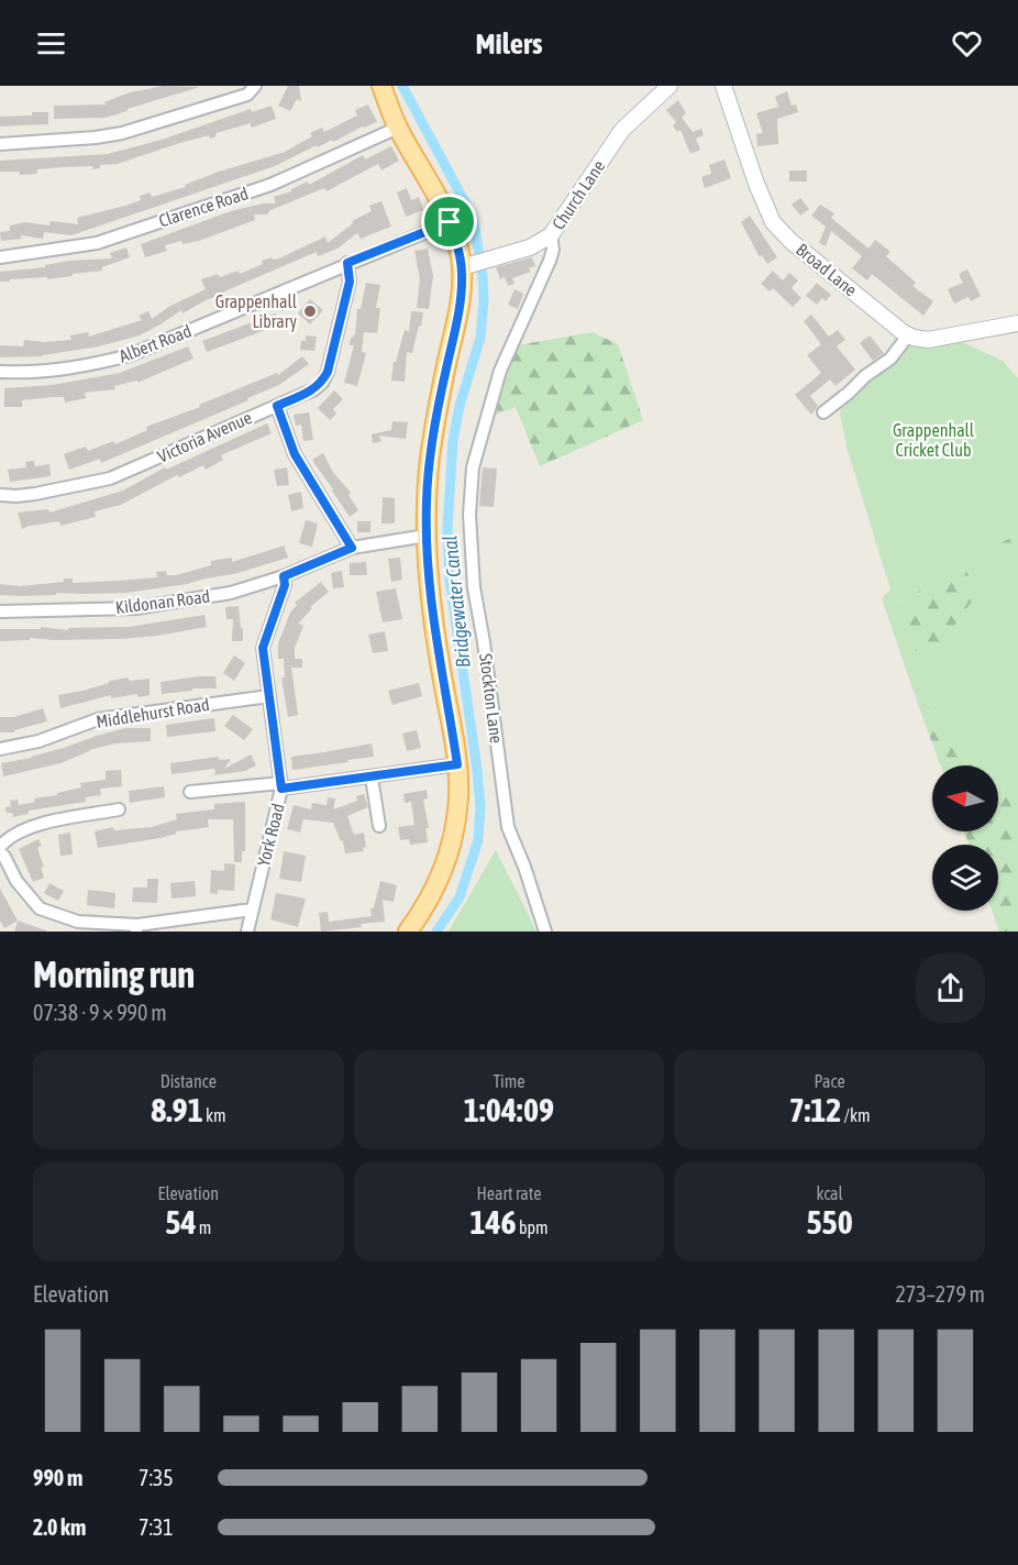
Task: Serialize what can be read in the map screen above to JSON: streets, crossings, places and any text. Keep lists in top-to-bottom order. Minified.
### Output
{"streets":{"street":["Church Lane","Clarence Road","Broad Lane","Albert Road","Victoria Avenue","Kildonan Road","Stockton Lane","Middlehurst Road","York Road"]},"crossings":[["Church Lane","Stockton Lane"],["Albert Road","Victoria Avenue"],["Kildonan Road","York Road"],["Middlehurst Road","York Road"]],"water":["Bridgewater Canal"],"parks":["Grappenhall Cricket Club"],"places":["Grappenhall Library"],"north":"left","page":{"header":"Milers","heading":["Morning run","07:38 · 9 × 990 m"],"stats":[["Distance","8.91 km"],["Time","1:04:09"],["Pace","7:12 /km"],["Elevation","54 m"],["Heart rate","146 bpm"],["kcal","550"]],"chart":["Elevation","273–279 m"],"list":[{"name":"990 m","note":"7:35"},{"name":"2.0 km","note":"7:31"}]}}
